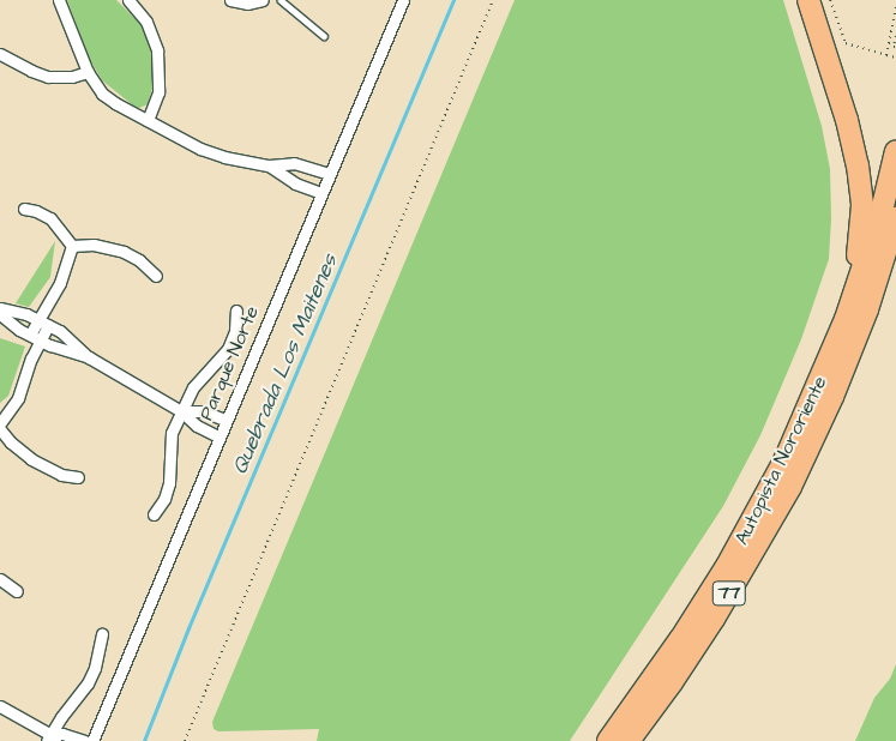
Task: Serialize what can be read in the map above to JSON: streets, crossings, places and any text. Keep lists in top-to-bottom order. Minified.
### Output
{"streets":{"highway":["Autopista Nororiente","77"],"street":["Parque Norte"]},"water":["Quebrada Los Maitenes"]}
